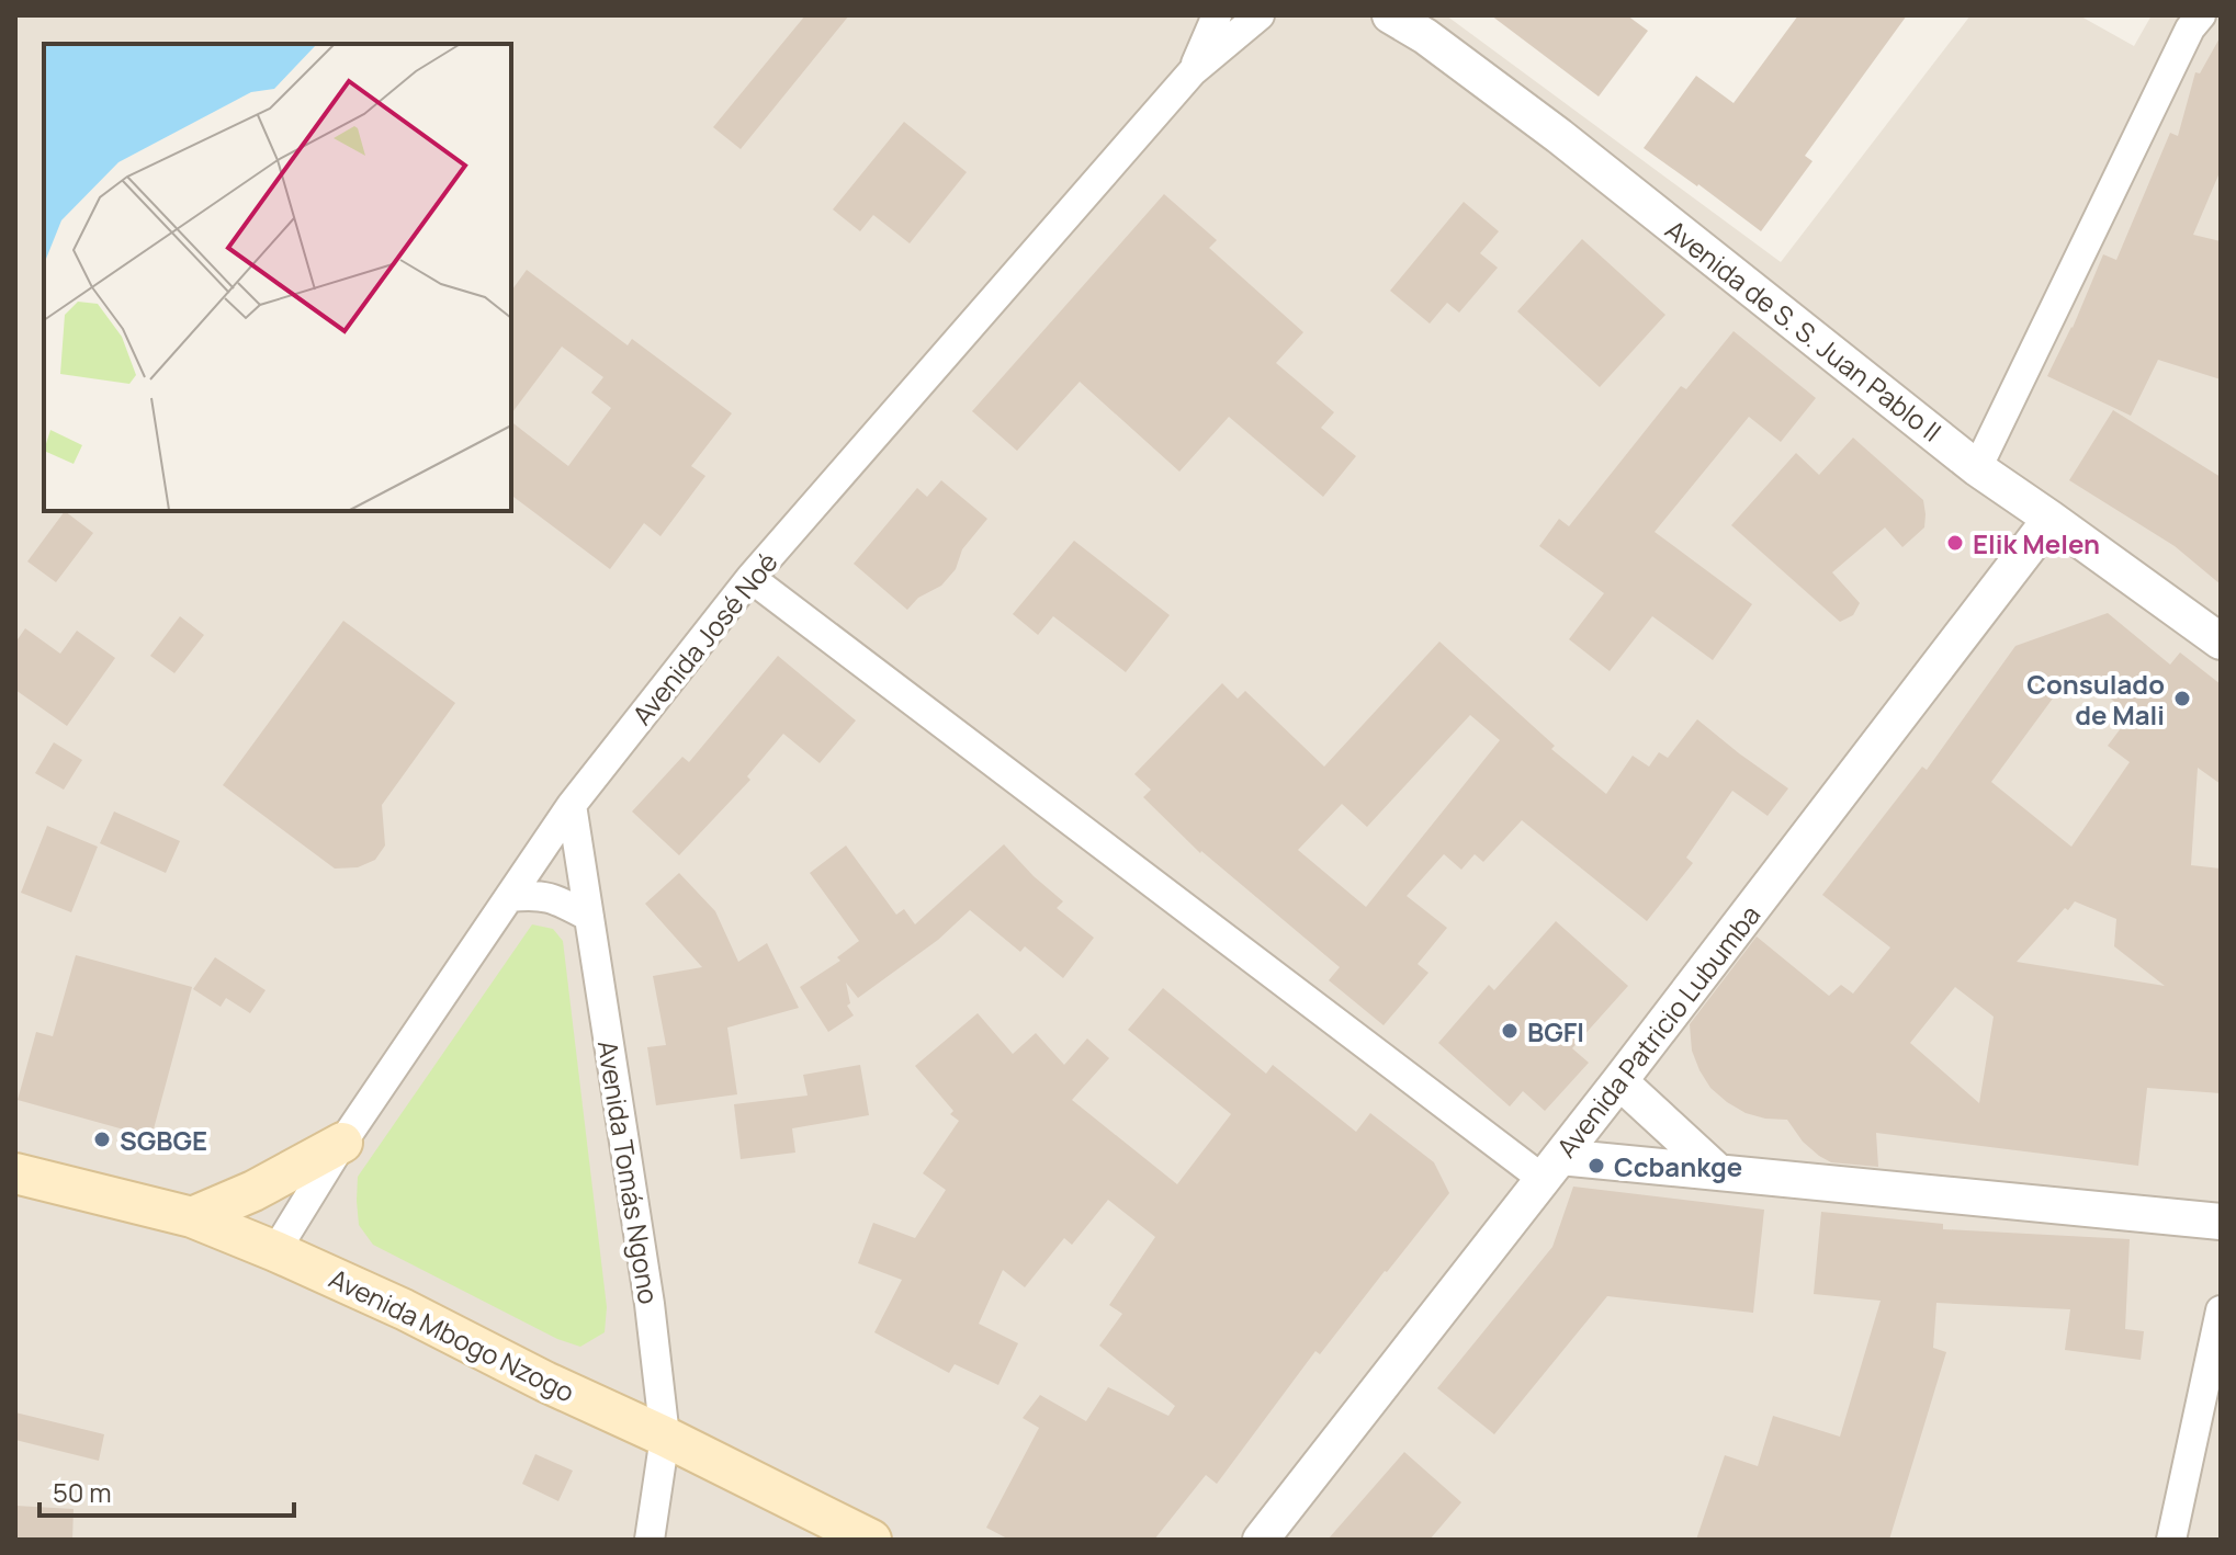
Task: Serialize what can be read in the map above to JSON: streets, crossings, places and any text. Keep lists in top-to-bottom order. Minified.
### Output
{"streets":{"main road":["Avenida Mbogo Nzogo"],"street":["Avenida de S. S. Juan Pablo II","Avenida José Noé","Avenida Patricio Lubumba","Avenida Tomás Ngono"]},"crossings":[["Avenida de S. S. Juan Pablo II","Avenida Patricio Lubumba"],["Avenida José Noé","Avenida Tomás Ngono"],["Avenida José Noé","Avenida Mbogo Nzogo"],["Avenida Tomás Ngono","Avenida Mbogo Nzogo"]],"places":["Elik Melen","Consulado de Mali","BGFI","SGBGE","Ccbankge"],"scale_bar":"50 m"}
